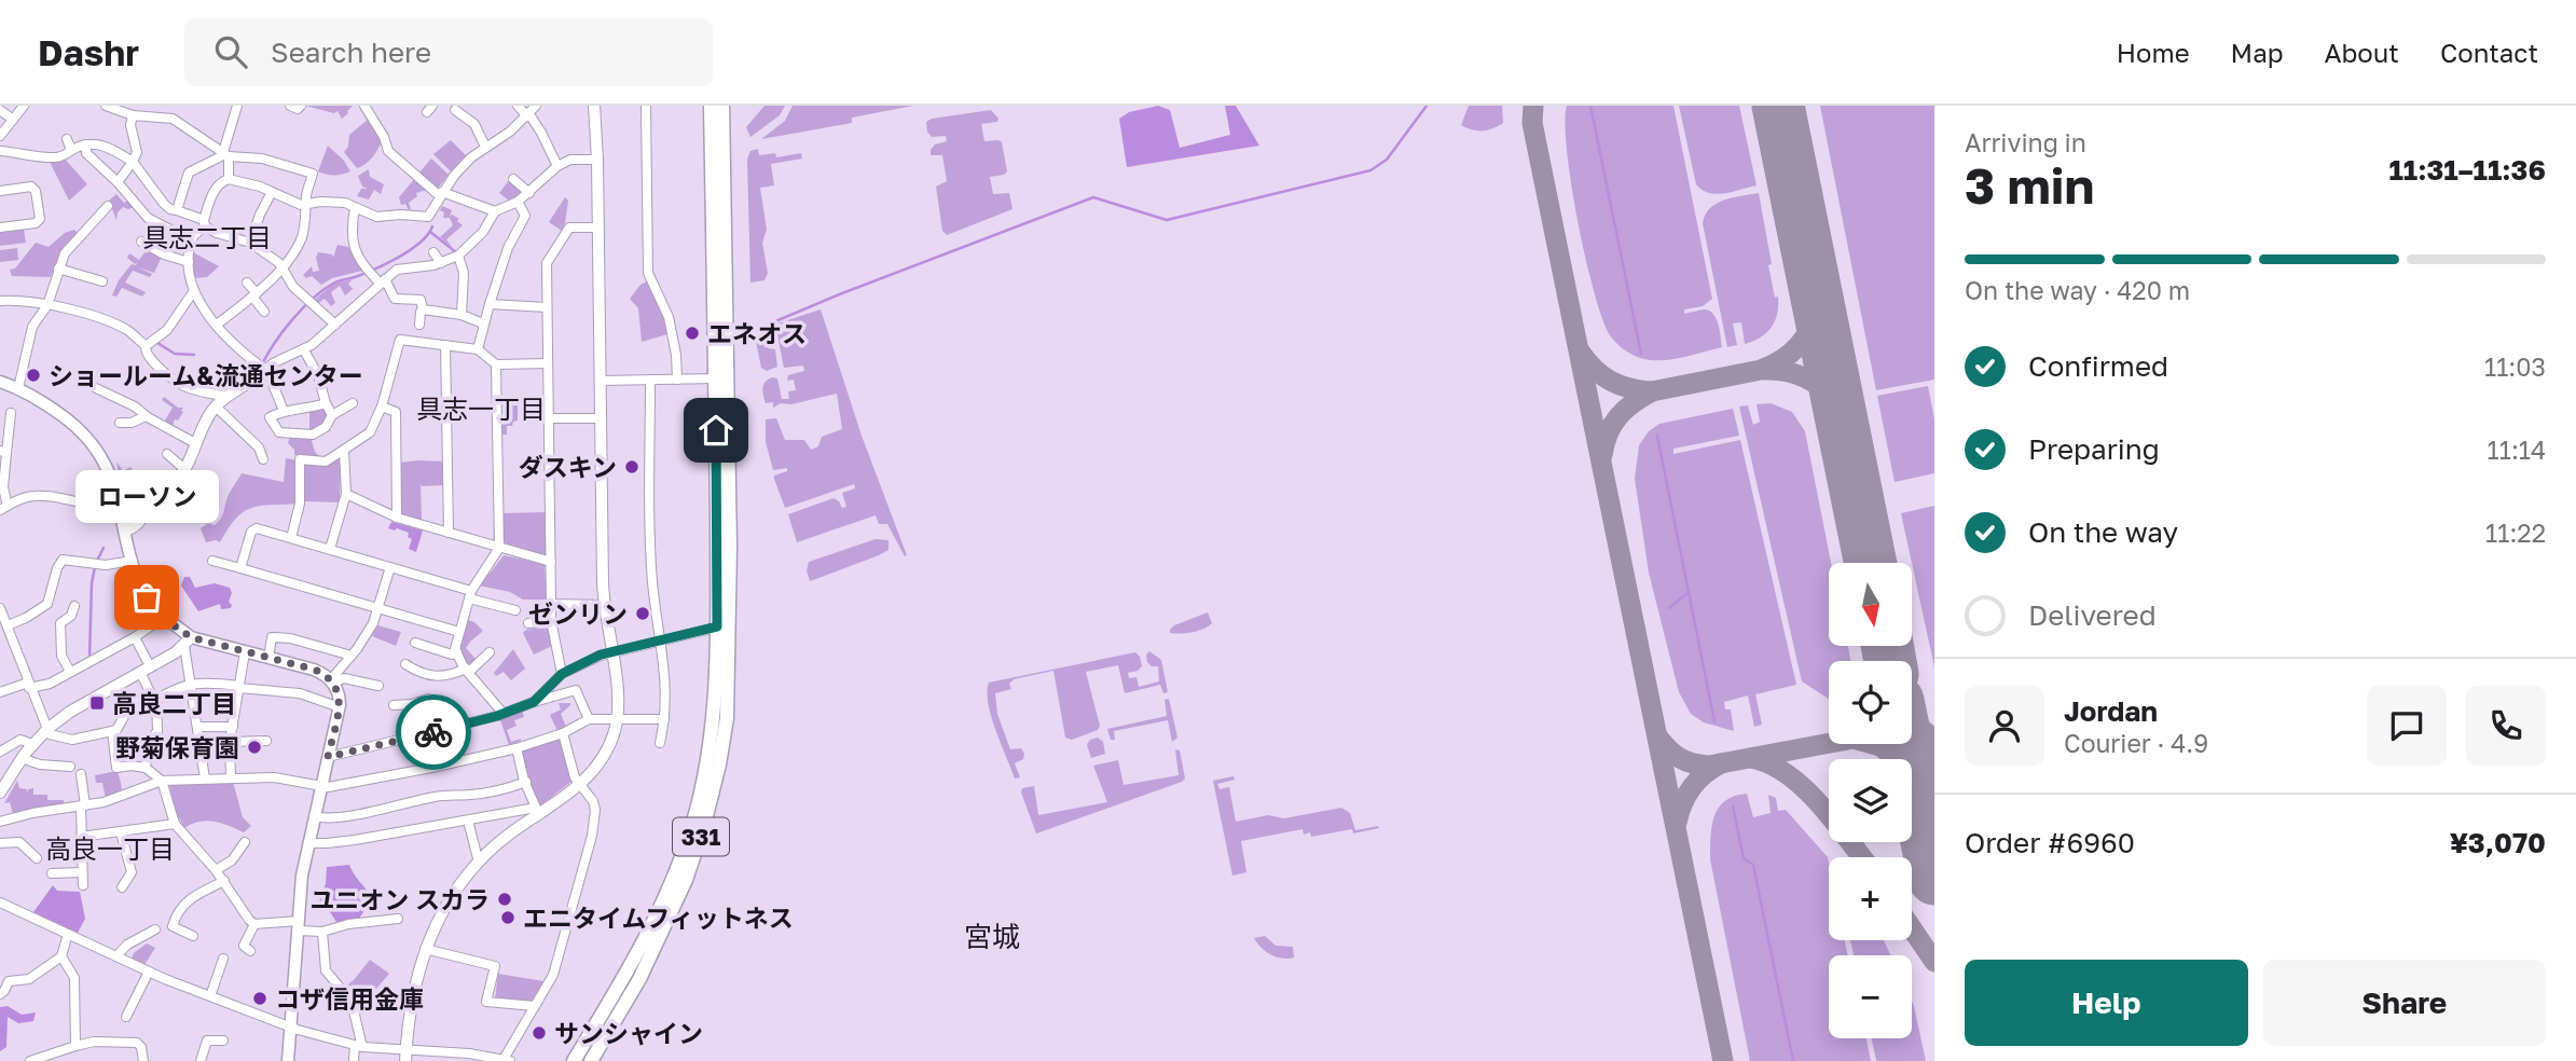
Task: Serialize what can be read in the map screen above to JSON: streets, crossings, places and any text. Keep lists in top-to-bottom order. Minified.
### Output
{"streets":{"highway":["331"]},"districts":["具志二丁目","具志一丁目","高良一丁目","宮城"],"places":{"other":["エネオス","ショールーム&流通センター","ダスキン","ローソン","ゼンリン","野菊保育園","ユニオン スカラ","エニタイムフィットネス","コザ信用金庫","サンシャイン"],"transit":["高良二丁目"]},"north":"bottom","page":{"header":"Dashr","search":"Search here","nav":["Home","Map","About","Contact"],"heading":["3 min","Arriving in","11:31–11:36"],"panel":["Jordan","Courier · 4.9","Order #6960","¥3,070"],"bar":"On the way · 420 m","list":[["Confirmed","11:03"],["Preparing","11:14"],["On the way","11:22"],"Delivered"],"bubble":"ローソン","map_buttons":["+","−"],"buttons":["Help","Share"]}}
